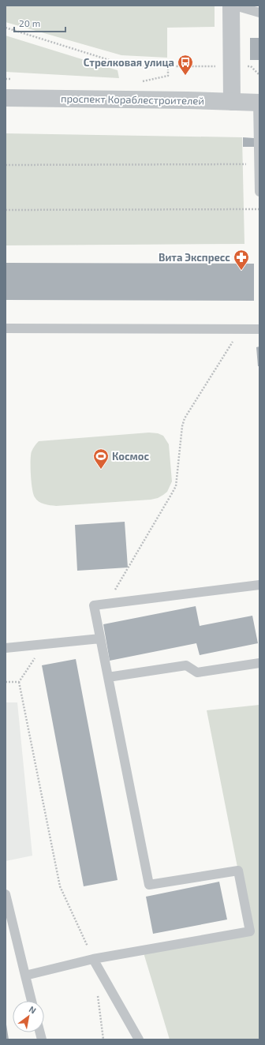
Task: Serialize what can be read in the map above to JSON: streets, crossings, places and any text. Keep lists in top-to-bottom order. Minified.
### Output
{"streets":{"street":["проспект Кораблестроителей"]},"places":{"bus stop":["Стрелковая улица"],"pharmacy":["Вита Экспресс"],"sports":["Космос"]},"scale_bar":"20 m","north":"top right"}
